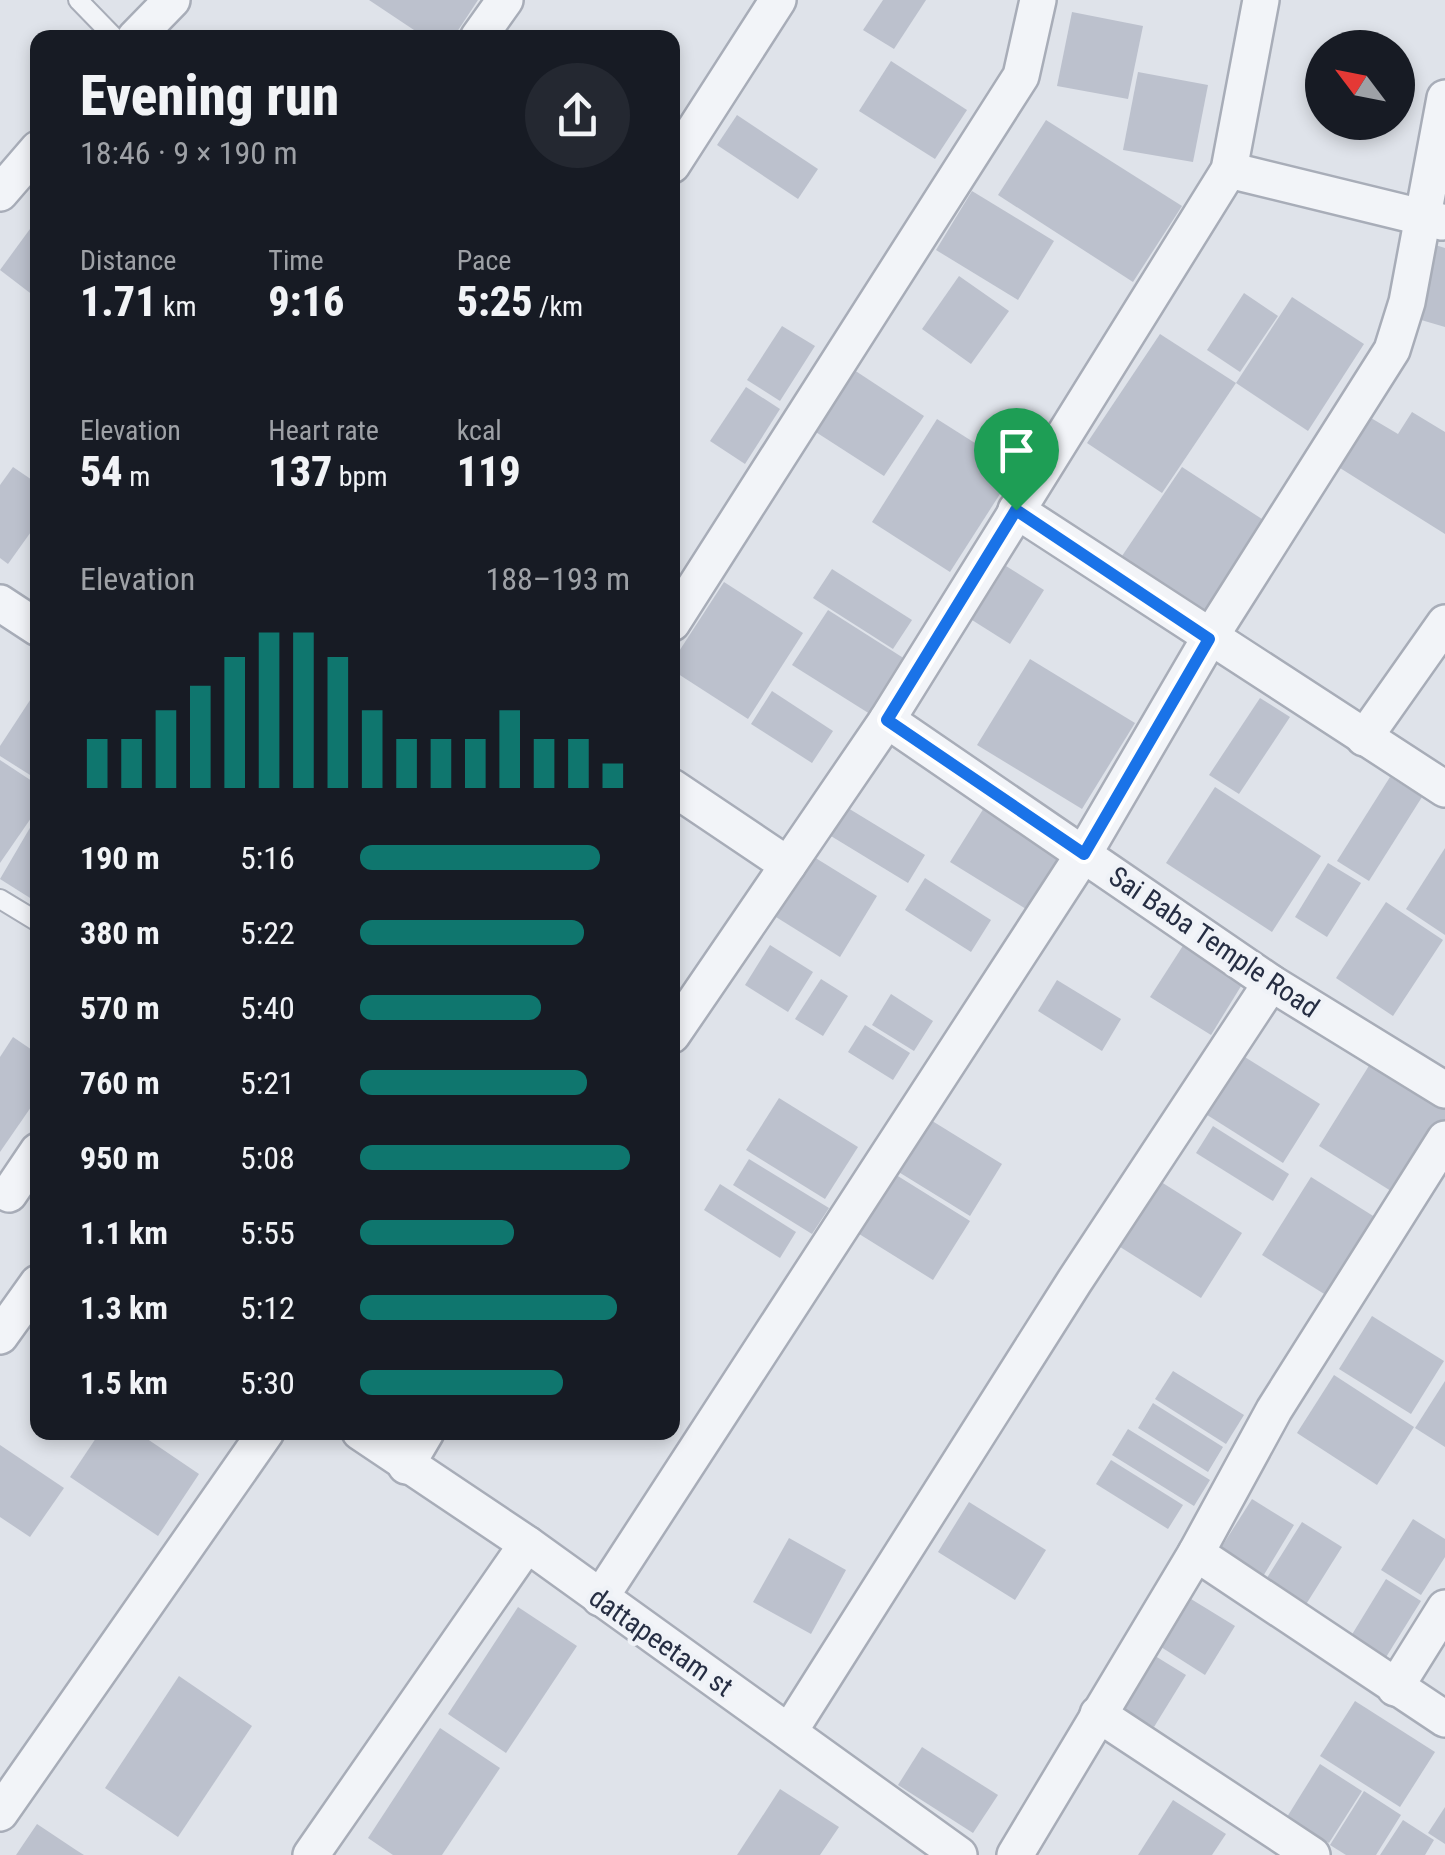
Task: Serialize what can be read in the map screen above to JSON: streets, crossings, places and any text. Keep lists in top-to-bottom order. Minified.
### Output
{"streets":{"street":["Sai Baba Temple Road","dattapeetam st"]},"north":"top left","page":{"heading":["Evening run","18:46 · 9 × 190 m"],"stats":[["Distance","1.71 km"],["Time","9:16"],["Pace","5:25 /km"],["Elevation","54 m"],["Heart rate","137 bpm"],["kcal","119"]],"chart":["Elevation","188–193 m"],"list":[{"name":"190 m","note":"5:16"},{"name":"380 m","note":"5:22"},{"name":"570 m","note":"5:40"},{"name":"760 m","note":"5:21"},{"name":"950 m","note":"5:08"},{"name":"1.1 km","note":"5:55"},{"name":"1.3 km","note":"5:12"},{"name":"1.5 km","note":"5:30"}]}}
